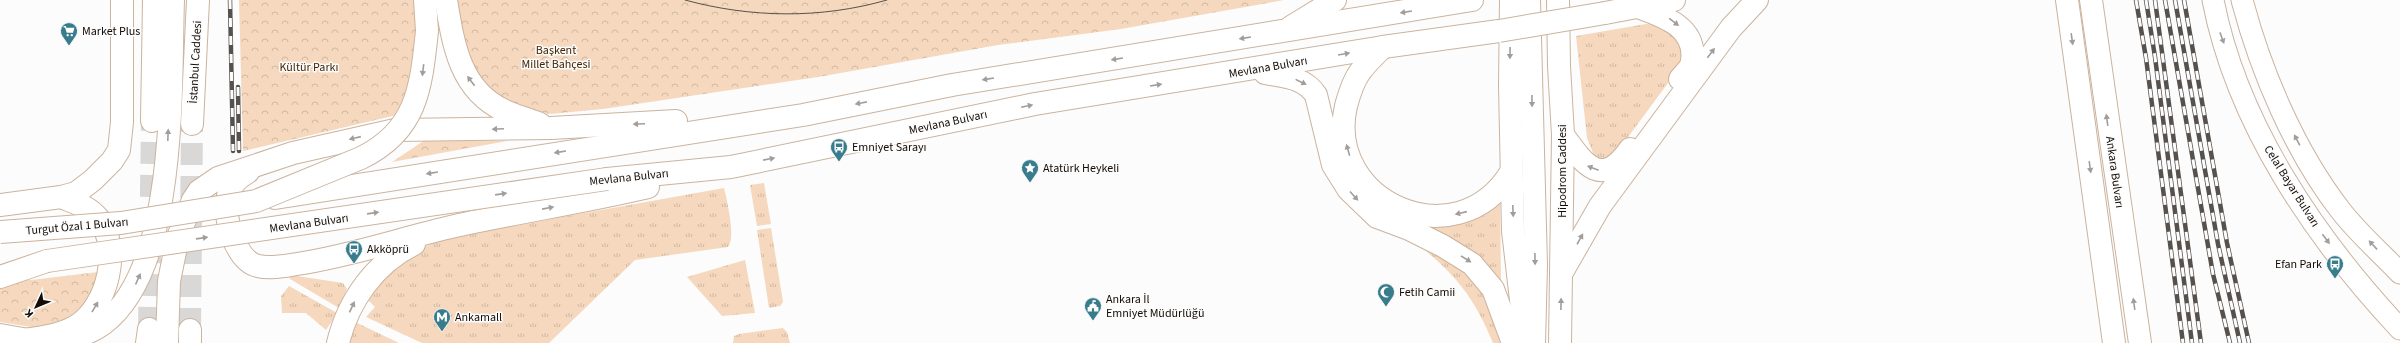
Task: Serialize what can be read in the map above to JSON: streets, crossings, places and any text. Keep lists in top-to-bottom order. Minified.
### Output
{"streets":{"main road":["İstanbul Caddesi","Mevlana Bulvarı","Hipodrom Caddesi","Ankara Bulvarı","Celal Bayar Bulvarı","Turgut Özal 1 Bulvarı"]},"parks":["Başkent Millet Bahçesi","Kültür Parkı"],"places":{"supermarket":["Market Plus"],"bus stop":["Emniyet Sarayı","Akköprü","Efan Park"],"place":["Atatürk Heykeli"],"mosque":["Fetih Camii"],"public building":["Ankara İl Emniyet Müdürlüğü"],"metro station":["Ankamall"]},"north":"bottom left"}
